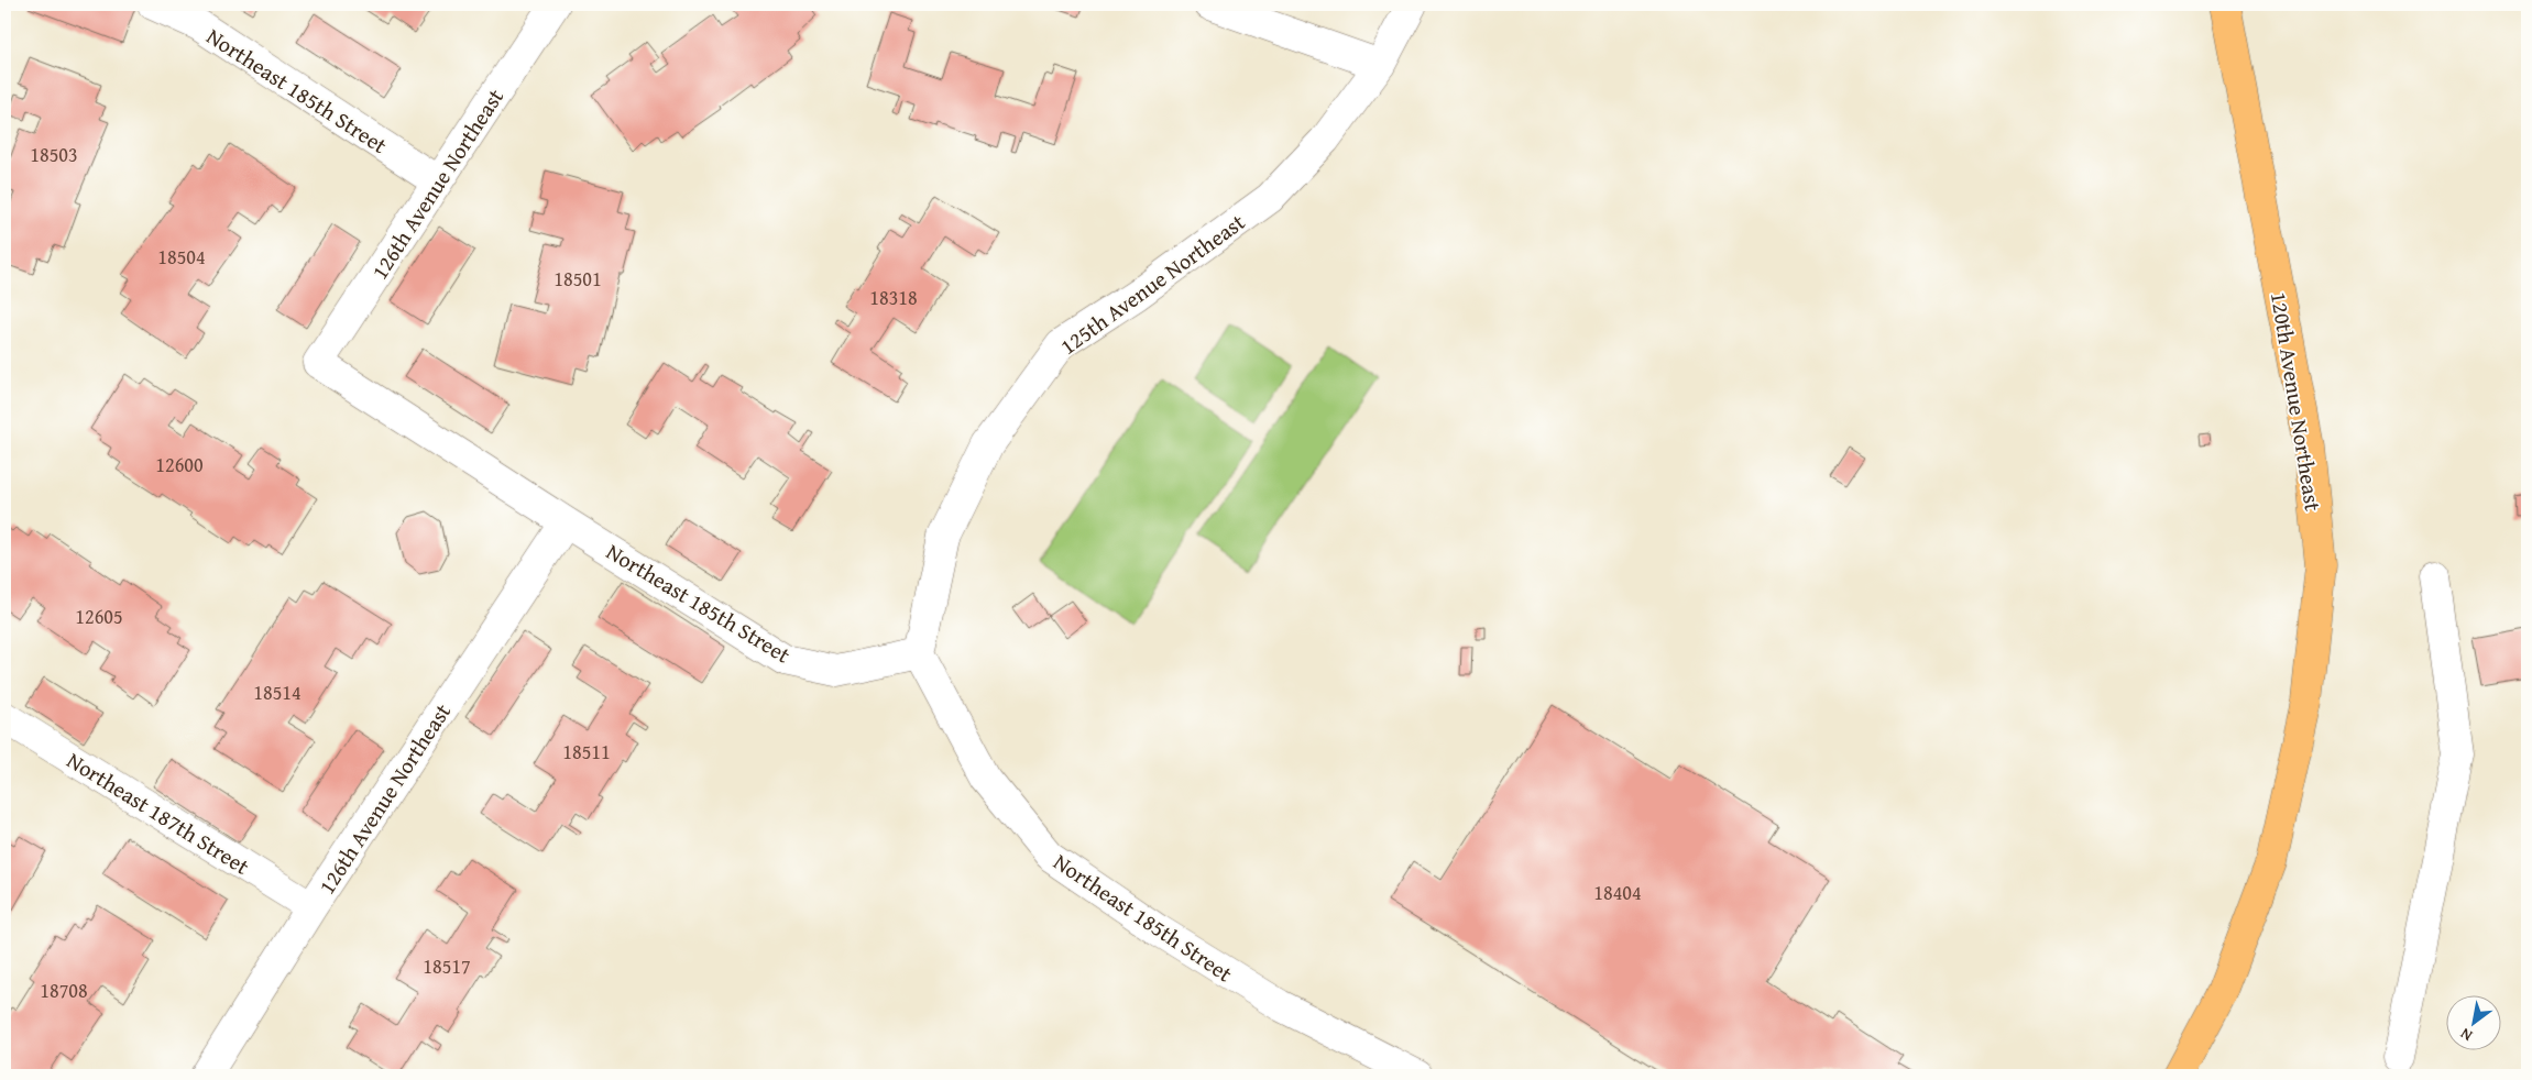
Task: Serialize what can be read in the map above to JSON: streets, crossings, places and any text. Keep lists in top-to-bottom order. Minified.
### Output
{"streets":{"main road":["120th Avenue Northeast"],"street":["Northeast 185th Street","126th Avenue Northeast","125th Avenue Northeast","Northeast 187th Street"]},"crossings":[["Northeast 185th Street","126th Avenue Northeast"],["Northeast 185th Street","125th Avenue Northeast"],["126th Avenue Northeast","Northeast 187th Street"]],"house_numbers":["18503","18504","18501","18318","12600","12605","18514","18511","18404","18517","18708"],"north":"bottom left"}
